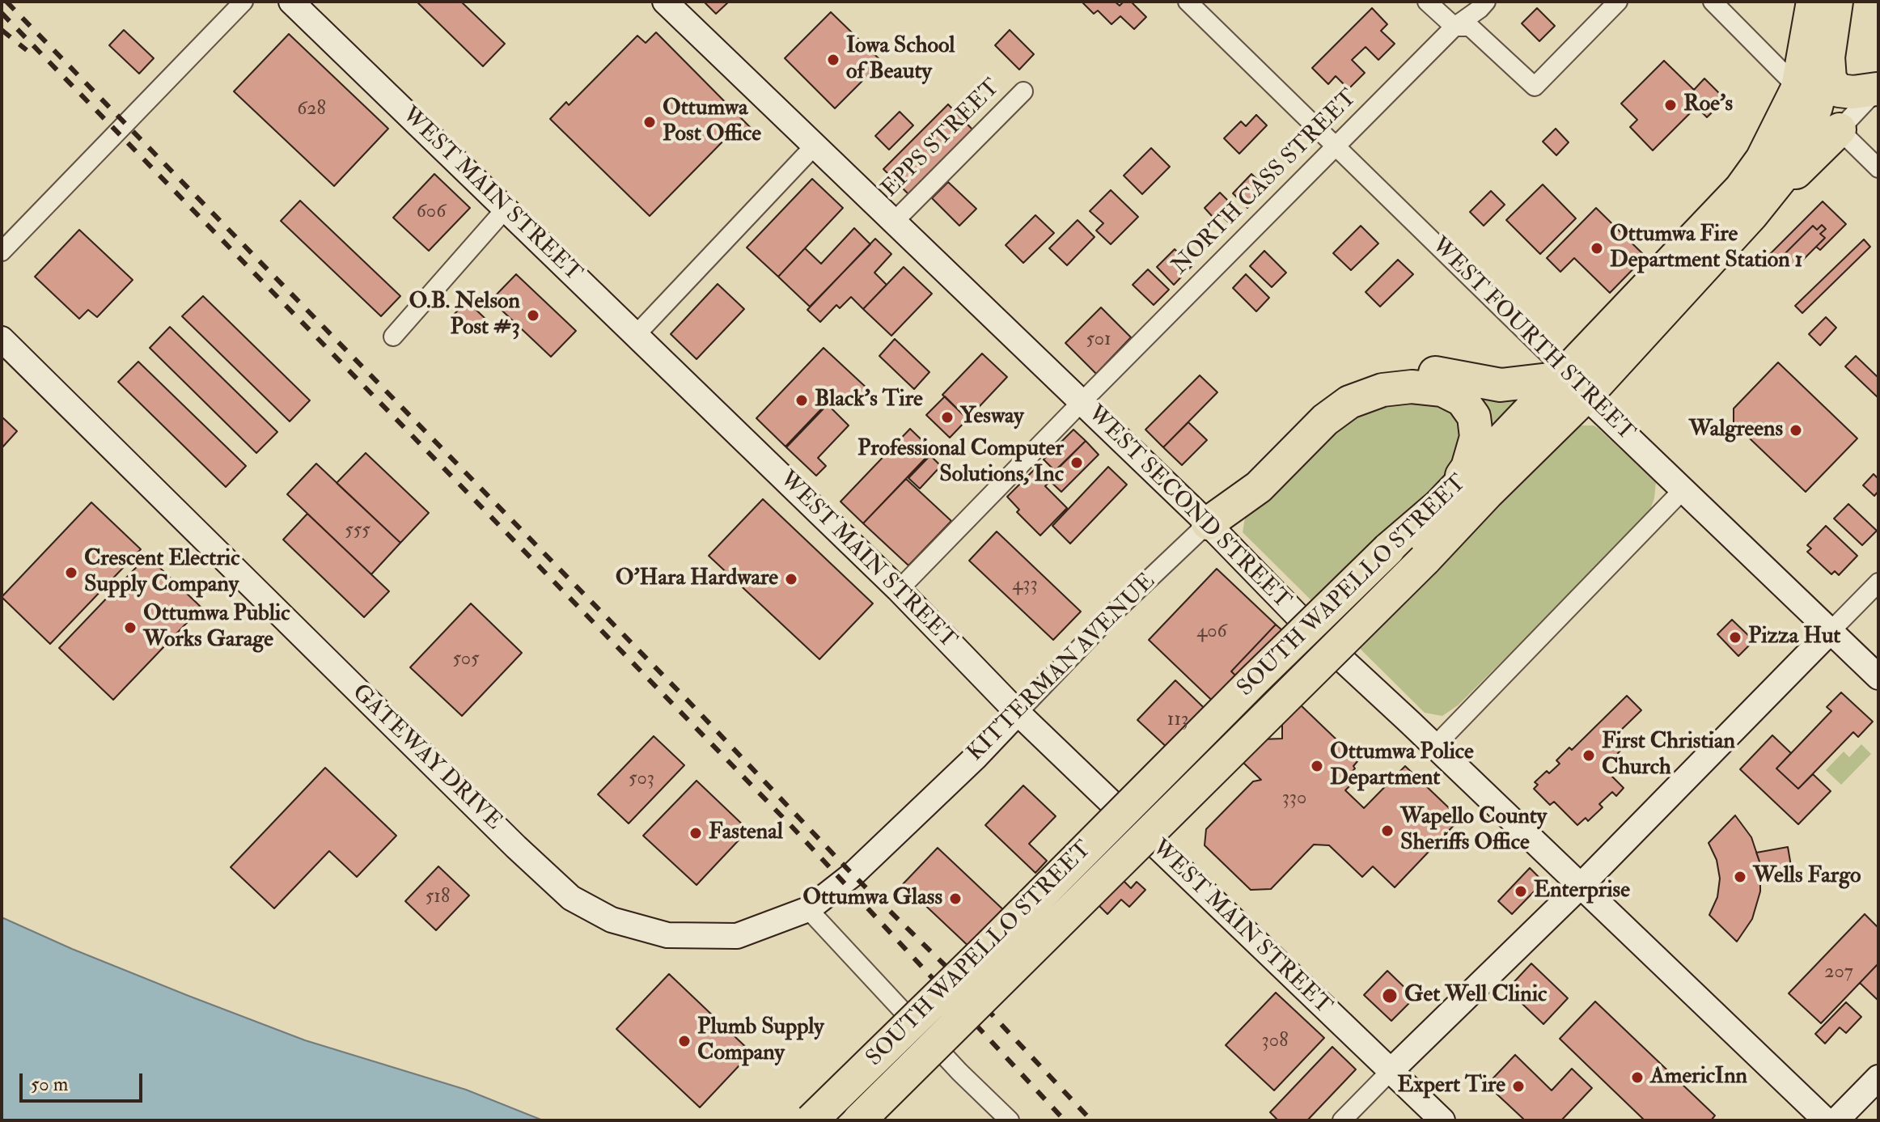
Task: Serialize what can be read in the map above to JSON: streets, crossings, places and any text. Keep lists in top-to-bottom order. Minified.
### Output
{"streets":{"highway":["SOUTH WAPELLO STREET"],"main road":["WEST MAIN STREET","WEST FOURTH STREET","WEST SECOND STREET","KITTERMAN AVENUE","GATEWAY DRIVE"],"street":["EPPS STREET","NORTH CASS STREET"]},"crossings":[["EPPS STREET","WEST SECOND STREET"],["NORTH CASS STREET","WEST MAIN STREET"],["NORTH CASS STREET","WEST FOURTH STREET"],["NORTH CASS STREET","WEST SECOND STREET"],["WEST MAIN STREET","SOUTH WAPELLO STREET"],["WEST MAIN STREET","KITTERMAN AVENUE"],["WEST FOURTH STREET","SOUTH WAPELLO STREET"],["WEST SECOND STREET","SOUTH WAPELLO STREET"],["WEST SECOND STREET","KITTERMAN AVENUE"],["KITTERMAN AVENUE","GATEWAY DRIVE"]],"places":["Iowa School of Beauty","Roe's","Ottumwa Post Office","Ottumwa Fire Department Station 1","O.B. Nelson Post #3","Black's Tire","Yesway","Walgreens","Professional Computer Solutions, Inc","Crescent Electric Supply Company","O'Hara Hardware","Ottumwa Public Works Garage","Pizza Hut","First Christian Church","Ottumwa Police Department","Wapello County Sheriffs Office","Fastenal","Wells Fargo","Enterprise","Ottumwa Glass","Get Well Clinic","Plumb Supply Company","AmericInn","Expert Tire"],"house_numbers":["628","606","501","555","433","406","505","113","503","330","518","207","308"],"scale_bar":"50 m"}
